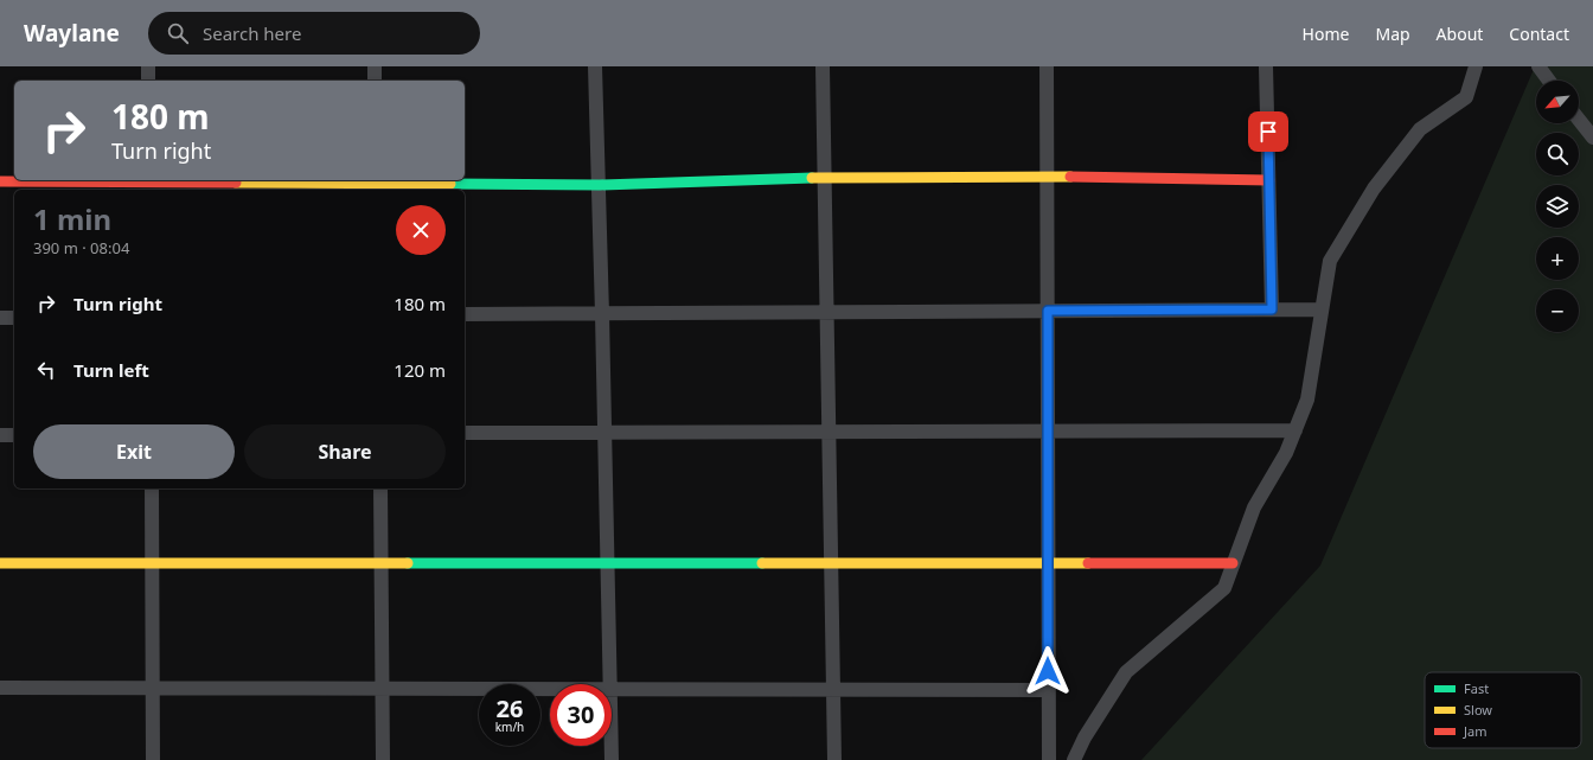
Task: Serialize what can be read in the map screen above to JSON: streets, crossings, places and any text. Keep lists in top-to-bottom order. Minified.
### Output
{"legend":["Fast","Slow","Jam"],"north":"bottom left","page":{"header":"Waylane","search":"Search here","nav":["Home","Map","About","Contact"],"map_buttons":["+","−"],"turn":["180 m","Turn right"],"heading":["1 min","390 m · 08:04"],"list":[{"name":"Turn right","value":"180 m"},{"name":"Turn left","value":"120 m"}],"buttons":["Exit","Share"],"speed":"26 km/h","limit":"30"}}
